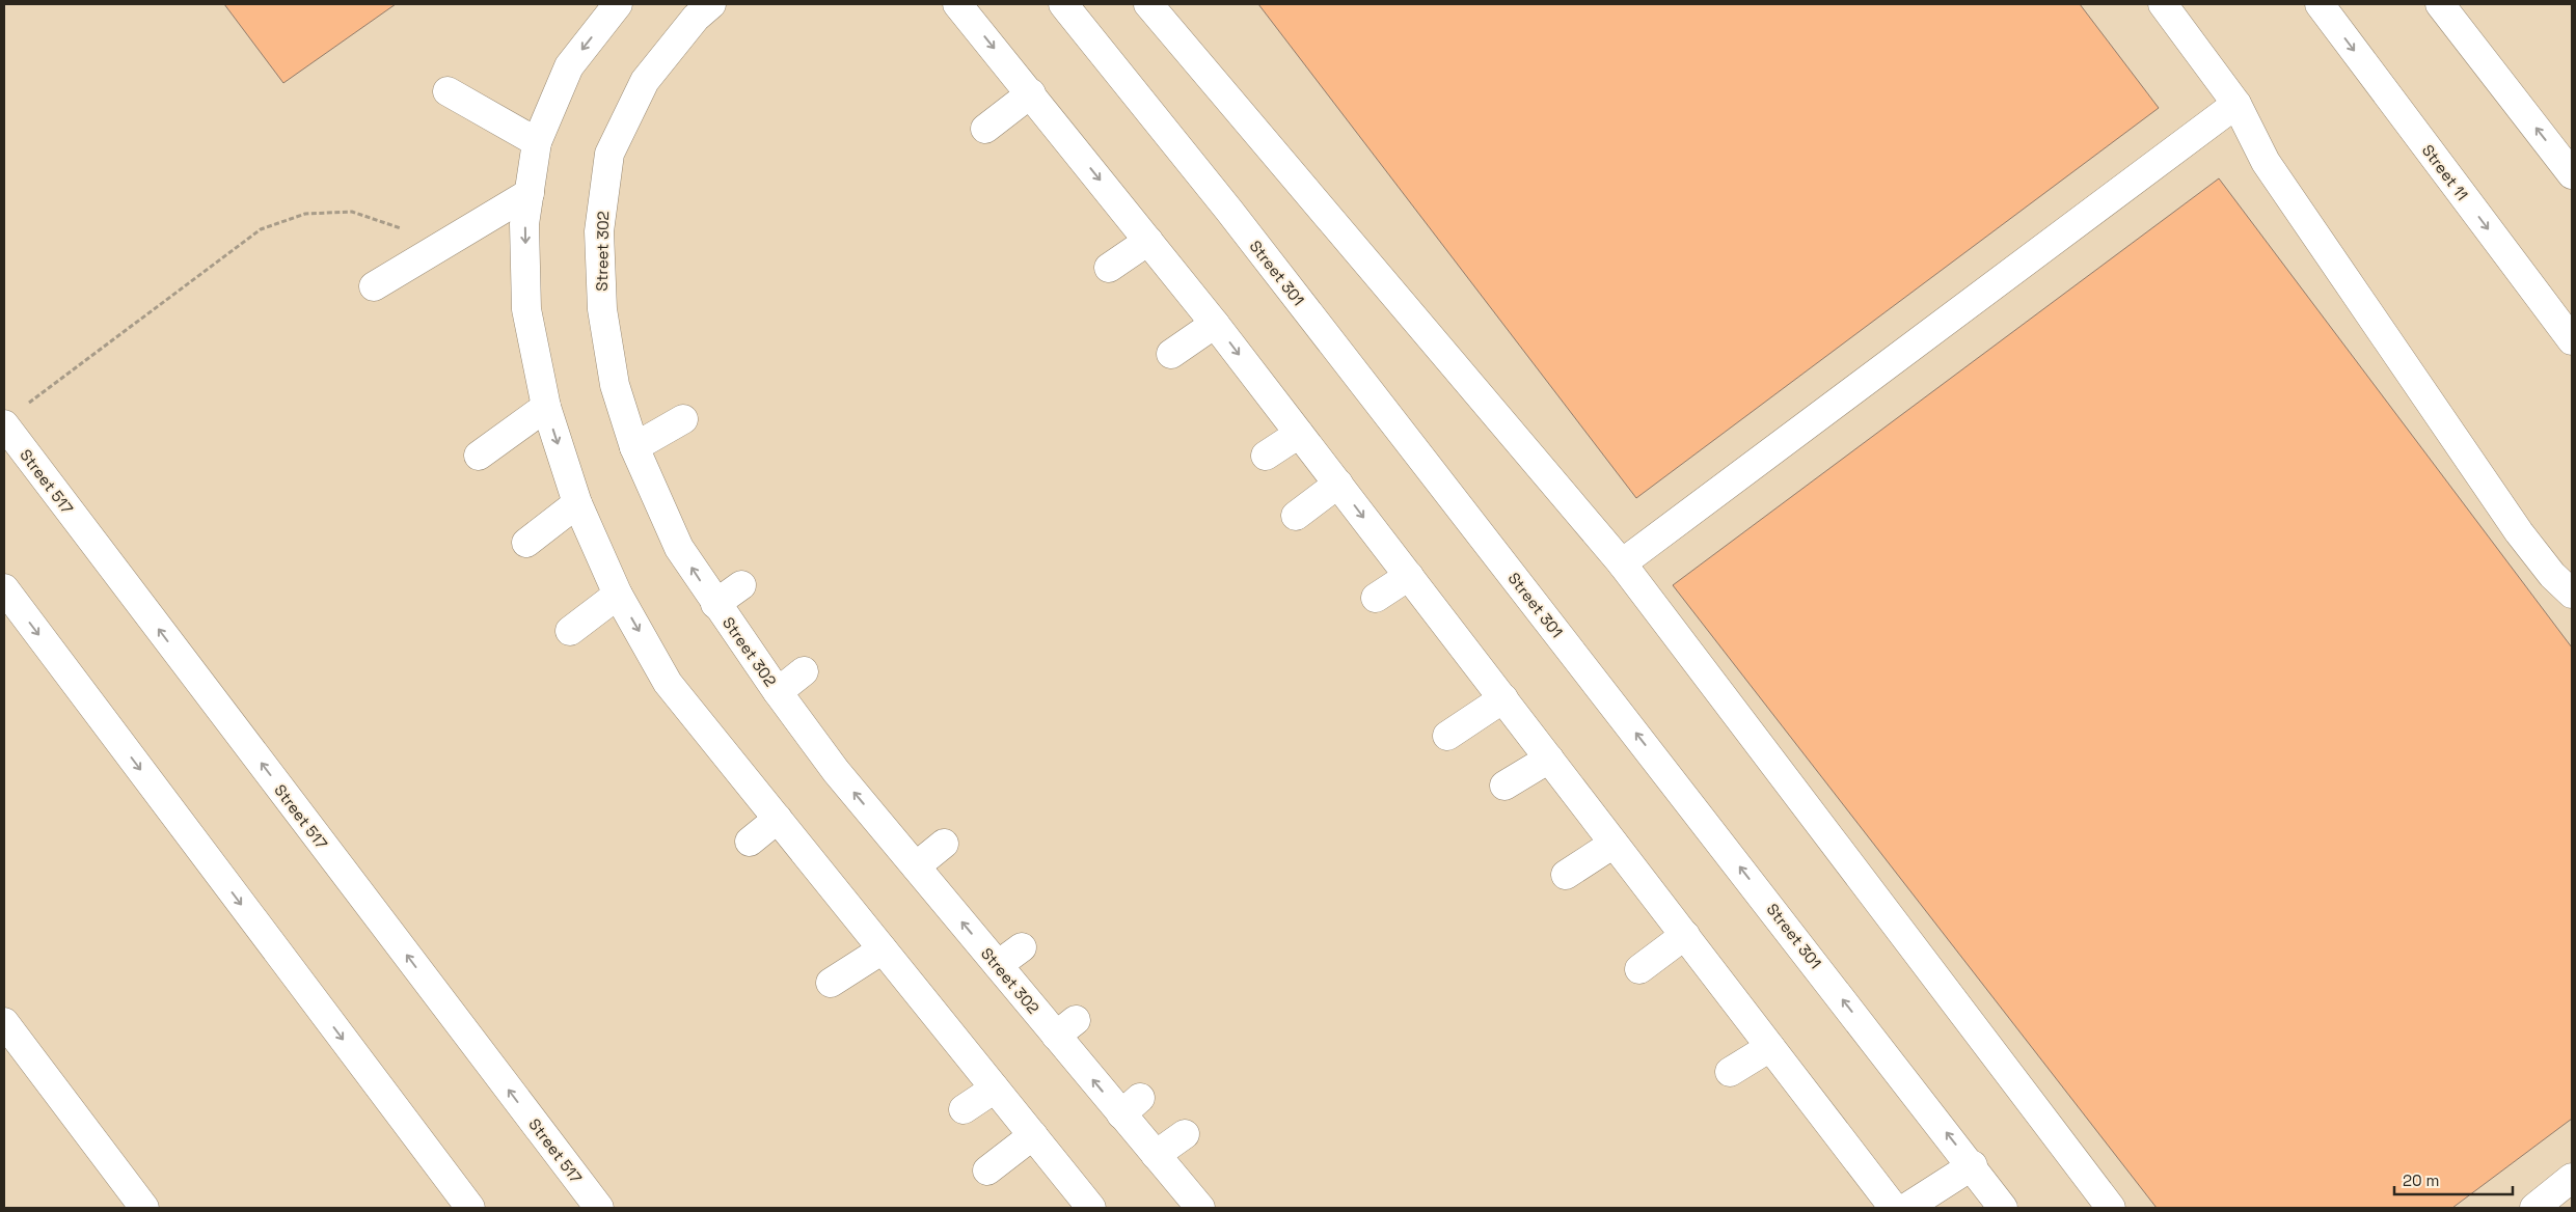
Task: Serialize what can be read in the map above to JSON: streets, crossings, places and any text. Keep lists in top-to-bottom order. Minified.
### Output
{"streets":{"street":["Street 11","Street 302","Street 301","Street 517"]},"scale_bar":"20 m"}
